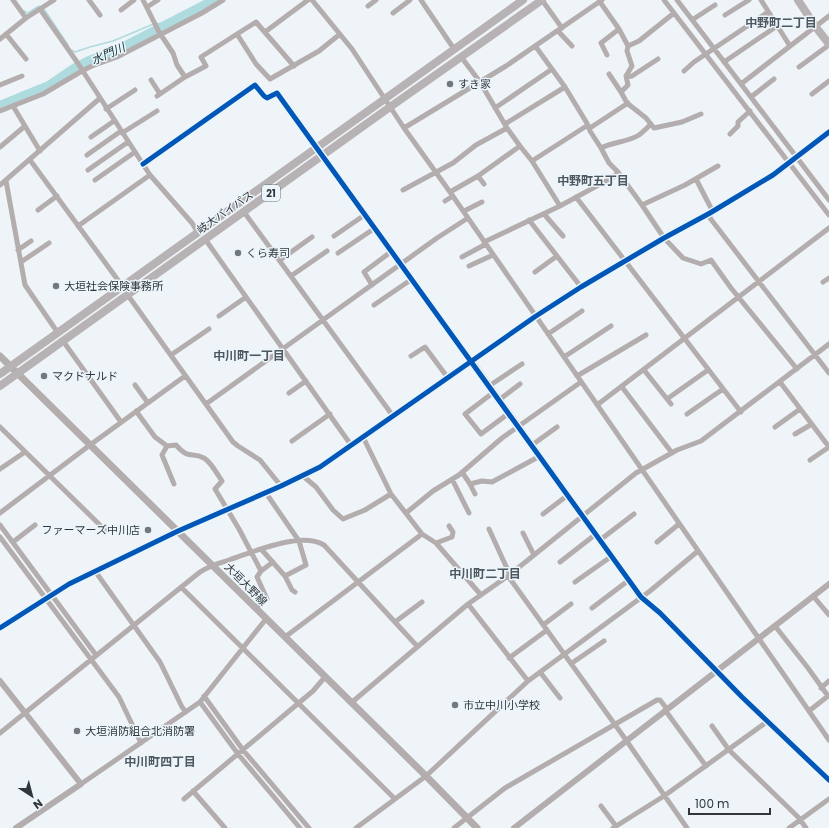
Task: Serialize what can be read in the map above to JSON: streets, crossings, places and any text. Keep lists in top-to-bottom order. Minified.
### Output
{"streets":{"highway":["21","岐大バイパス"],"main road":["大垣大野線"]},"crossings":[["岐大バイパス","大垣大野線"]],"districts":["中野町二丁目","中野町五丁目","中川町一丁目","中川町二丁目","中川町四丁目"],"water":["水門川"],"places":["すき家","くら寿司","大垣社会保険事務所","マクドナルド","ファーマーズ中川店","市立中川小学校","大垣消防組合北消防署"],"scale_bar":"100 m","north":"bottom right"}
